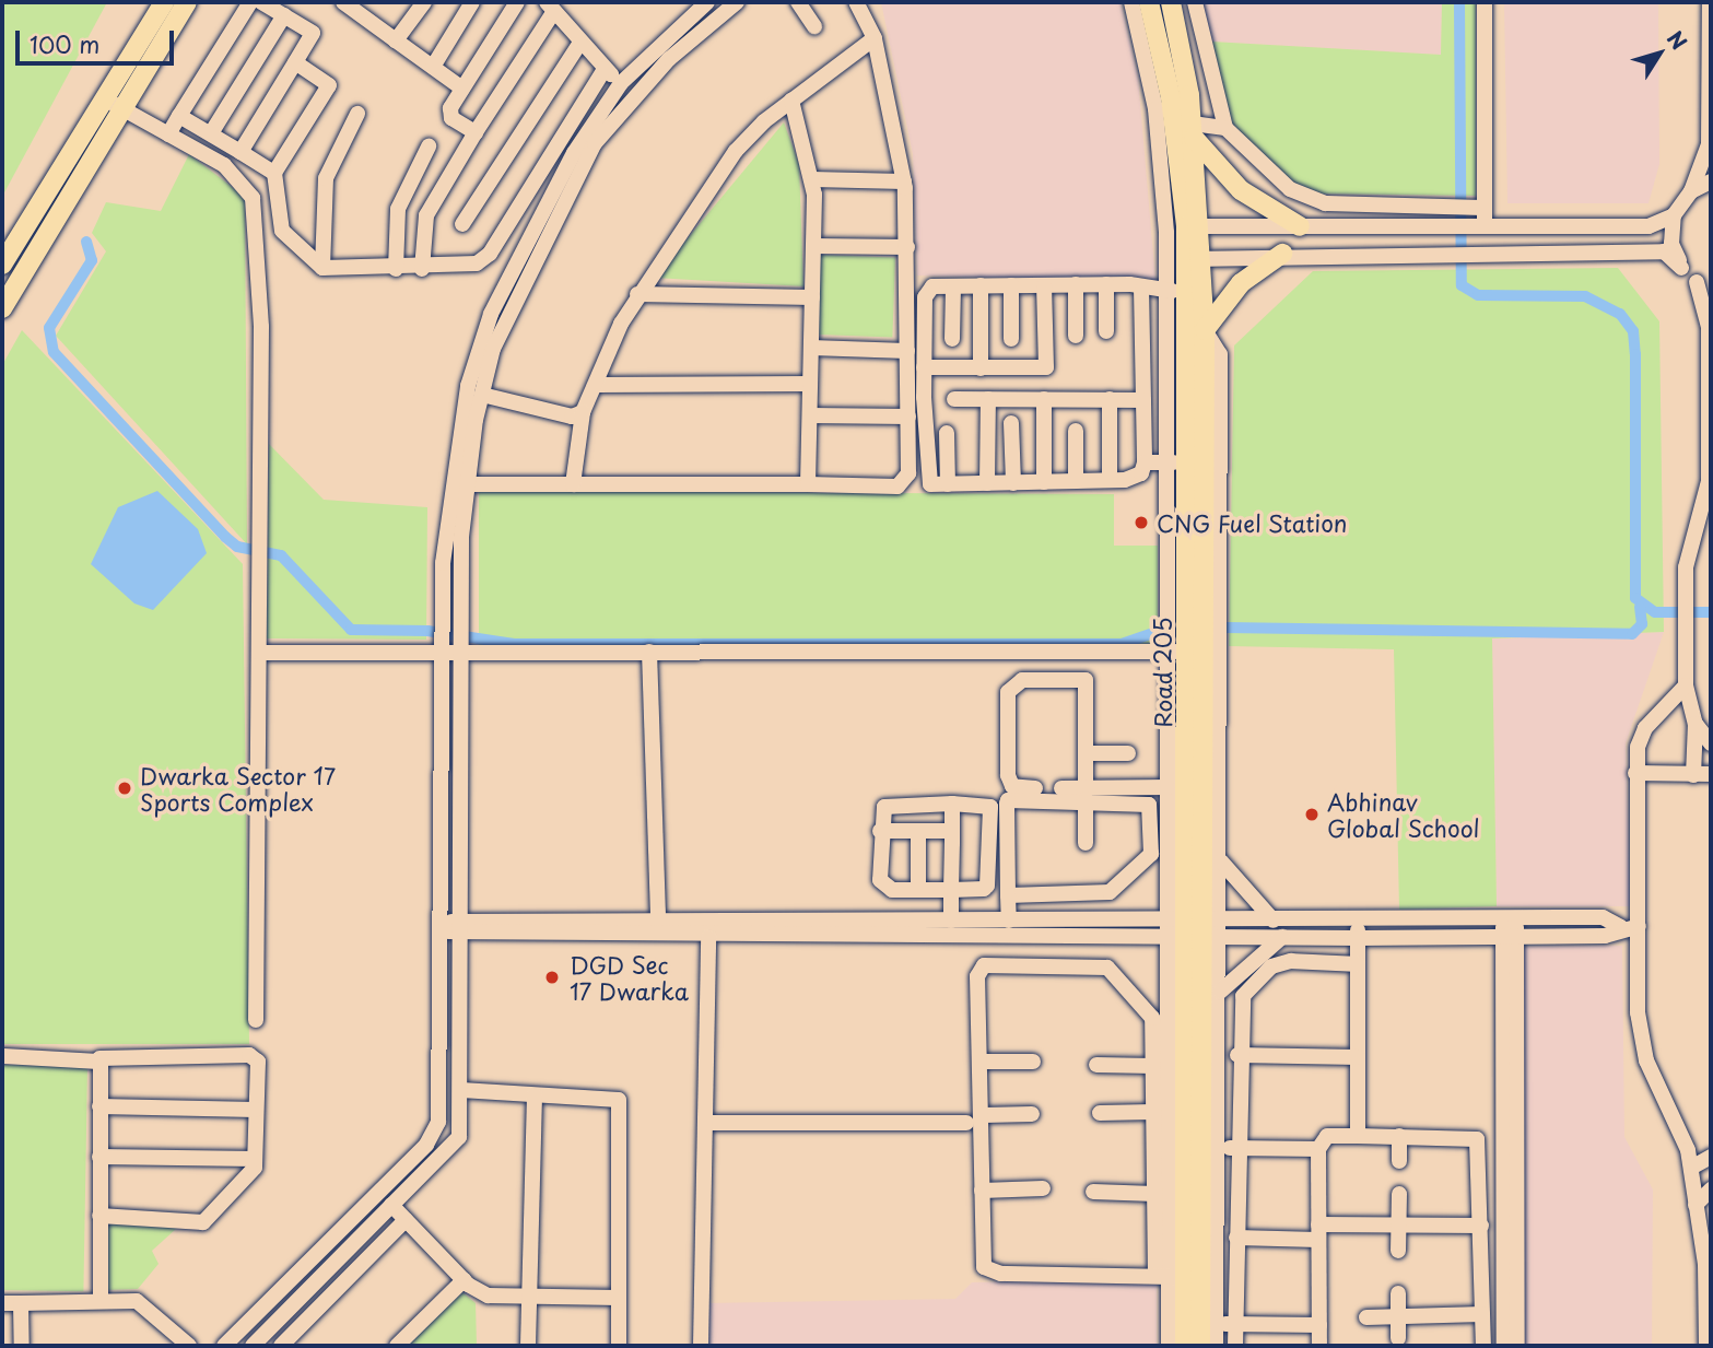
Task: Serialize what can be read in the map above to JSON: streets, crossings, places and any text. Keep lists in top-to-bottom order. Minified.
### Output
{"streets":{"main road":["Road 205"]},"places":["CNG Fuel Station","Dwarka Sector 17 Sports Complex","Abhinav Global School","DGD Sec 17 Dwarka"],"scale_bar":"100 m","north":"top right"}
